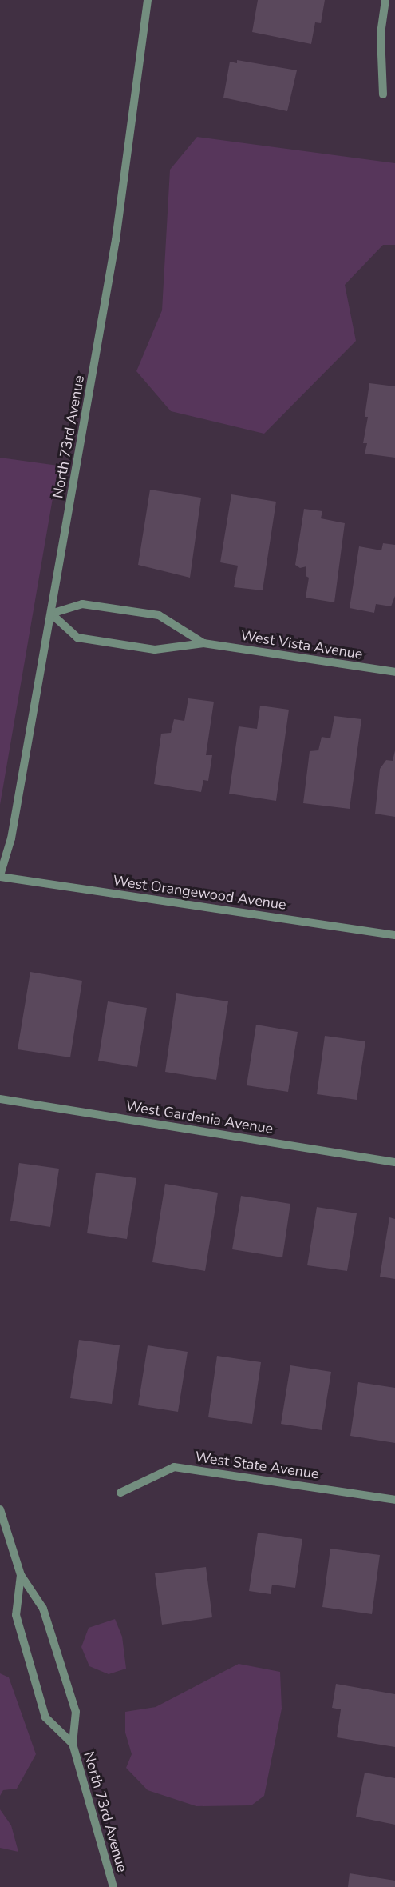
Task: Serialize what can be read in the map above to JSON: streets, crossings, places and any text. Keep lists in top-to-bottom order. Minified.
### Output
{"streets":{"street":["North 73rd Avenue","West Vista Avenue","West Orangewood Avenue","West Gardenia Avenue","West State Avenue"]},"crossings":[["North 73rd Avenue","West Vista Avenue"],["North 73rd Avenue","West Orangewood Avenue"]]}
